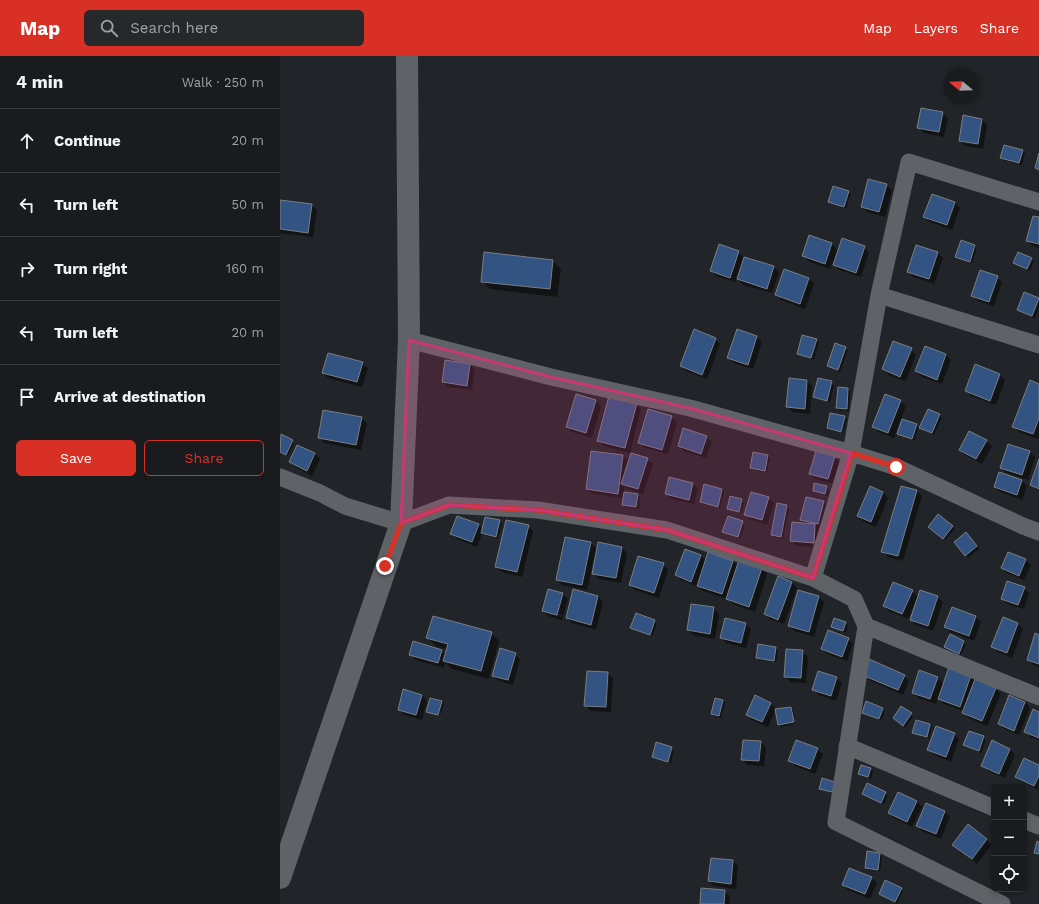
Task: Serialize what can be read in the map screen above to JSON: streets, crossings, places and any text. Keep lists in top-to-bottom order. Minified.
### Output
{"north":"left","page":{"header":"Map","search":"Search here","nav":["Map","Layers","Share"],"heading":["4 min","Walk · 250 m"],"list":[["Continue","20 m"],["Turn left","50 m"],["Turn right","160 m"],["Turn left","20 m"],"Arrive at destination"],"buttons":["Save","Share"],"map_buttons":["+","−"]}}
